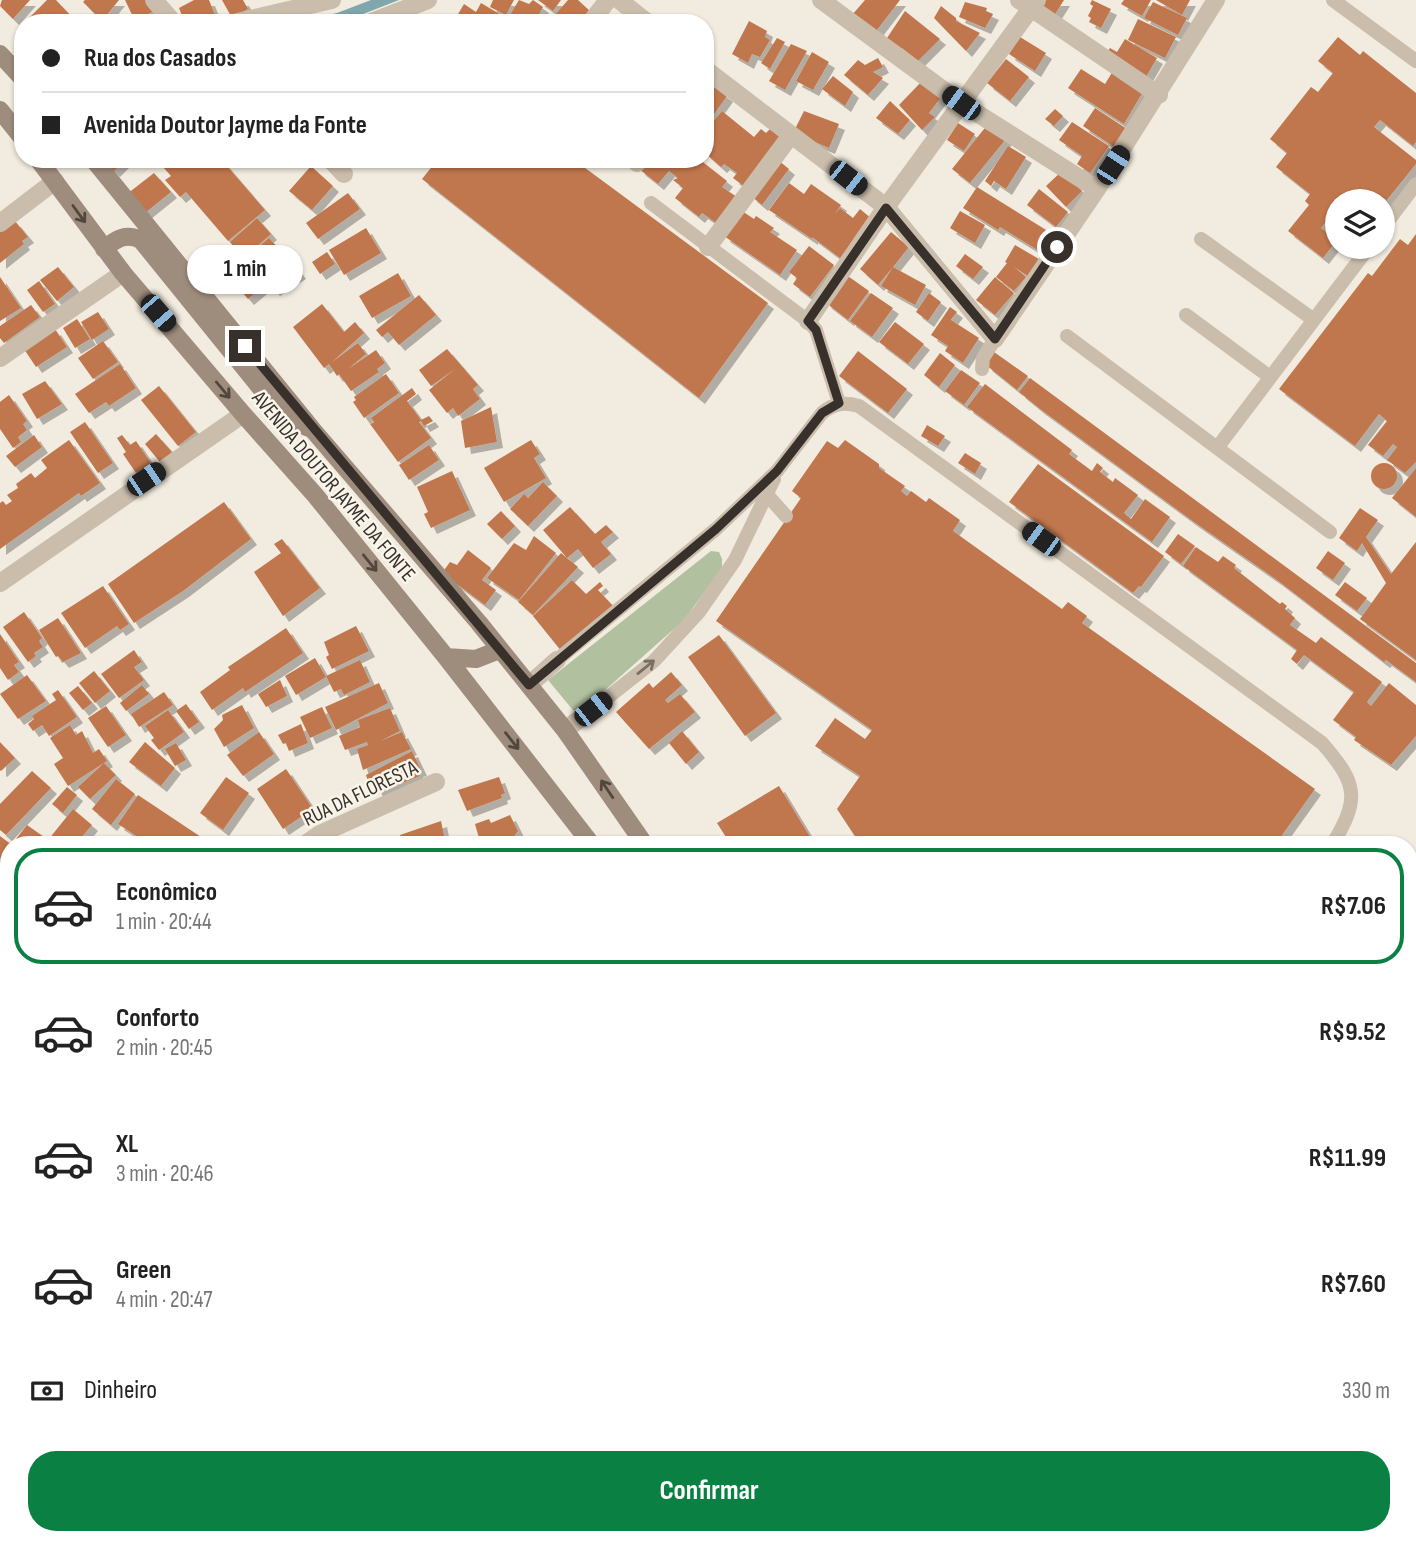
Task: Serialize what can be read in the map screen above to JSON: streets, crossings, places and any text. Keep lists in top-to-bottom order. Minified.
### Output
{"streets":{"main road":["AVENIDA DOUTOR JAYME DA FONTE"],"street":["RUA DA FLORESTA"]},"page":{"banner":["Rua dos Casados","Avenida Doutor Jayme da Fonte"],"bubble":"1 min","list":[{"name":"Econômico","note":"1 min · 20:44","value":"R$7.06"},{"name":"Conforto","note":"2 min · 20:45","value":"R$9.52"},{"name":"XL","note":"3 min · 20:46","value":"R$11.99"},{"name":"Green","note":"4 min · 20:47","value":"R$7.60"}],"pay":["Dinheiro","330 m"],"buttons":"Confirmar"}}
